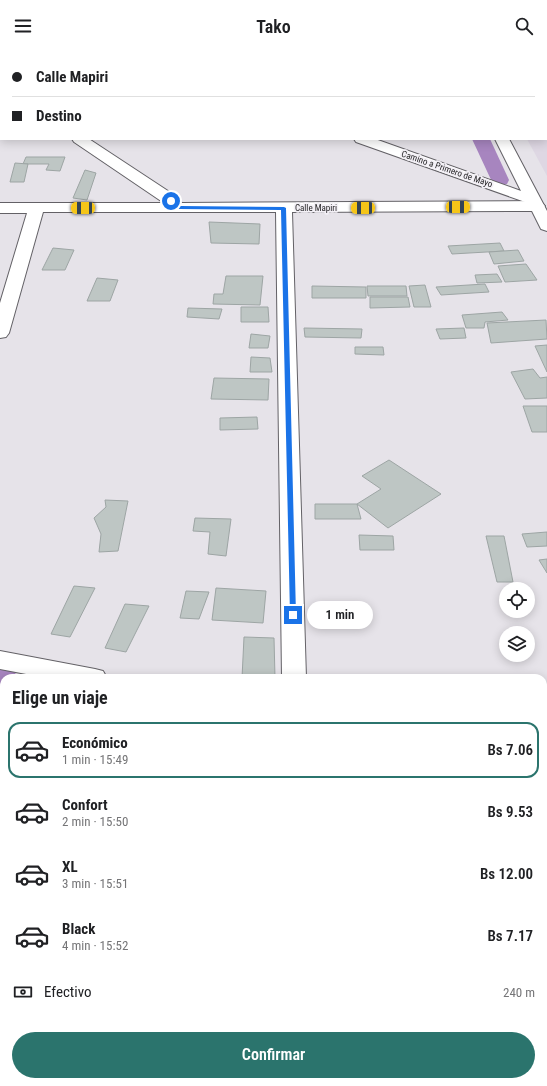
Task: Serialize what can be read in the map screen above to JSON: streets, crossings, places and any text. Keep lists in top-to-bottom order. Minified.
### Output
{"streets":{"street":["Camino a Primero de Mayo","Calle Mapiri"]},"crossings":[["Camino a Primero de Mayo","Calle Mapiri"]],"page":{"header":"Tako","banner":["Calle Mapiri","Destino"],"bubble":"1 min","heading":"Elige un viaje","list":[{"name":"Económico","note":"1 min · 15:49","value":"Bs 7.06"},{"name":"Confort","note":"2 min · 15:50","value":"Bs 9.53"},{"name":"XL","note":"3 min · 15:51","value":"Bs 12.00"},{"name":"Black","note":"4 min · 15:52","value":"Bs 7.17"}],"pay":["Efectivo","240 m"],"buttons":"Confirmar"}}
